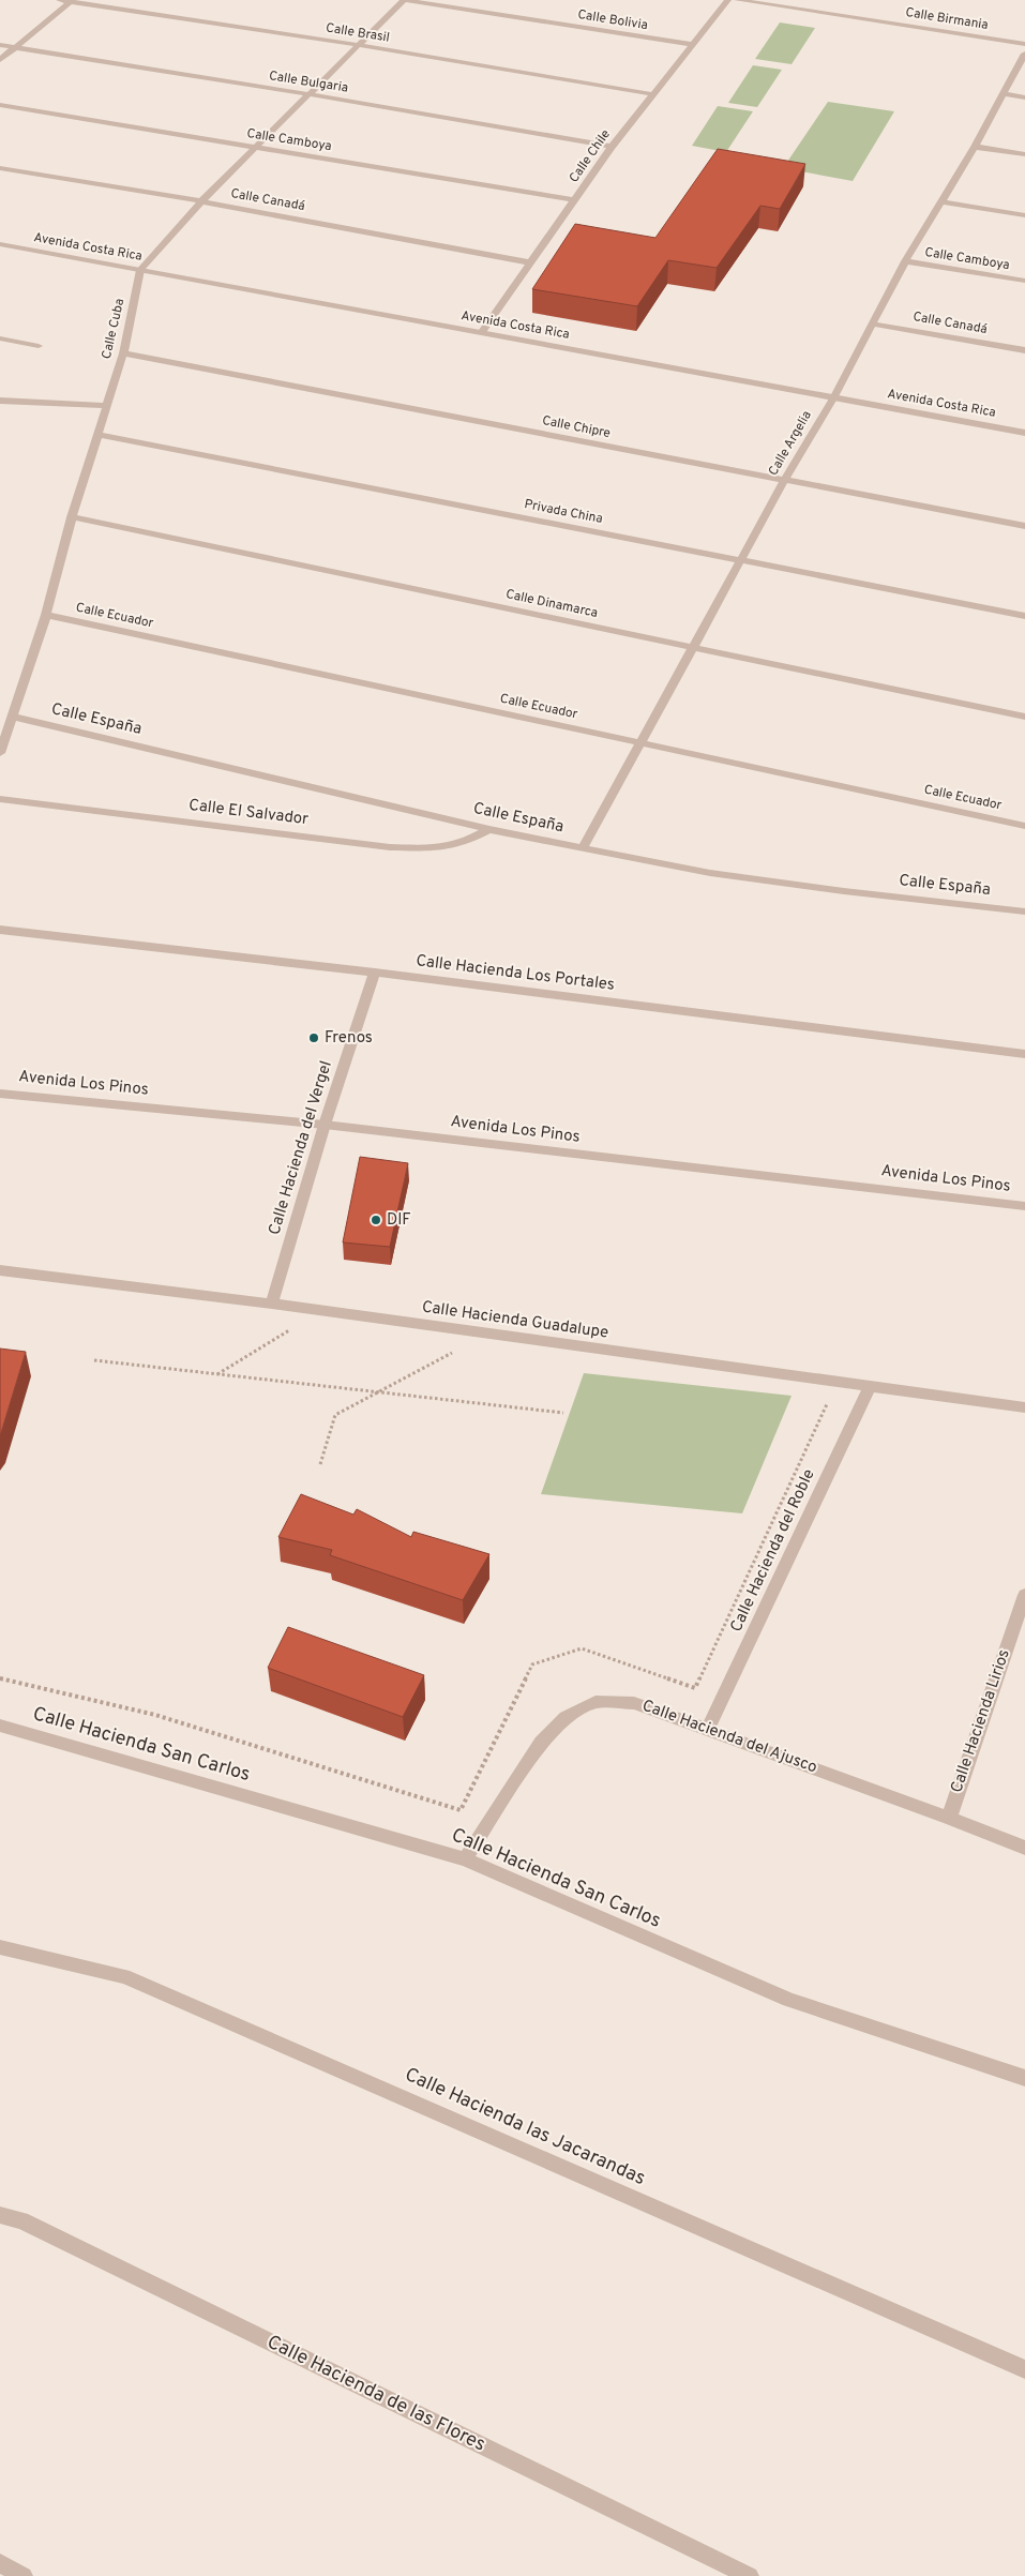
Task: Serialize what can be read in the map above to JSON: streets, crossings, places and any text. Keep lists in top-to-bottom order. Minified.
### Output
{"streets":{"street":["Calle Birmania","Calle Bolivia","Calle Brasil","Calle Bulgaria","Calle Camboya","Calle Chile","Calle Canadá","Avenida Costa Rica","Calle Cuba","Calle Chipre","Calle Argelia","Privada China","Calle Dinamarca","Calle Ecuador","Calle España","Calle El Salvador","Calle Hacienda Los Portales","Avenida Los Pinos","Calle Hacienda del Vergel","Calle Hacienda Guadalupe","Calle Hacienda del Roble","Calle Hacienda Lirios","Calle Hacienda del Ajusco","Calle Hacienda San Carlos","Calle Hacienda las Jacarandas","Calle Hacienda de las Flores"]},"crossings":[["Calle Bolivia","Calle Chile"],["Calle Brasil","Calle Chile"],["Calle Bulgaria","Calle Chile"],["Calle Camboya","Calle Chile"],["Calle Camboya","Calle Argelia"],["Calle Chile","Calle Canadá"],["Calle Chile","Avenida Costa Rica"],["Calle Canadá","Calle Argelia"],["Avenida Costa Rica","Calle Cuba"],["Avenida Costa Rica","Calle Argelia"],["Calle Cuba","Calle Chipre"],["Calle Cuba","Privada China"],["Calle Cuba","Calle Dinamarca"],["Calle Cuba","Calle Ecuador"],["Calle Cuba","Calle España"],["Calle Chipre","Calle Argelia"],["Calle Argelia","Privada China"],["Calle Argelia","Calle Dinamarca"],["Calle Argelia","Calle Ecuador"],["Calle Argelia","Calle España"],["Calle España","Calle El Salvador"],["Calle Hacienda Los Portales","Calle Hacienda del Vergel"],["Avenida Los Pinos","Calle Hacienda del Vergel"],["Calle Hacienda del Vergel","Calle Hacienda Guadalupe"],["Calle Hacienda Guadalupe","Calle Hacienda del Roble"],["Calle Hacienda del Roble","Calle Hacienda del Ajusco"],["Calle Hacienda Lirios","Calle Hacienda del Ajusco"],["Calle Hacienda del Ajusco","Calle Hacienda San Carlos"]],"places":["Frenos","DIF"]}
